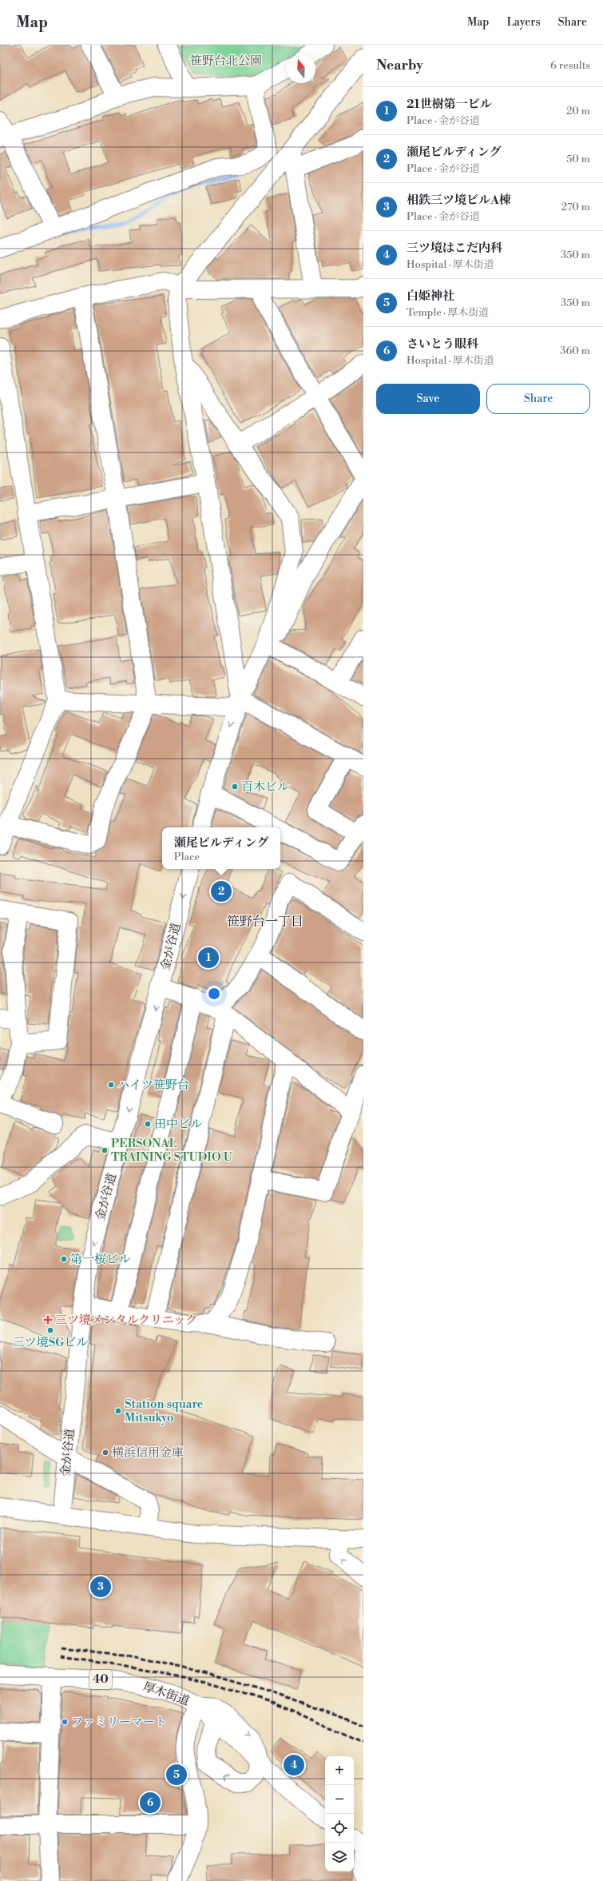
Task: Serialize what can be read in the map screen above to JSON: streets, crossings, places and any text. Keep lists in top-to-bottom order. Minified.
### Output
{"streets":{"street":["金が谷道","40","厚木街道"]},"districts":["笹野台一丁目"],"parks":["笹野台北公園"],"places":{"other":["百木ビル","ハイツ笹野台","田中ビル","PERSONAL TRAINING STUDIO U","第一桜ビル","三ツ境SGビル","Station square Mitsukyo","横浜信用金庫","ファミリーマート"],"health":["三ツ境メンタルクリニック"]},"north":"top","page":{"header":"Map","nav":["Map","Layers","Share"],"heading":["Nearby","6 results"],"list":[{"mark":"1","name":"21世樹第一ビル","note":"Place · 金が谷道","value":"20 m"},{"mark":"2","name":"瀬尾ビルディング","note":"Place · 金が谷道","value":"50 m"},{"mark":"3","name":"相鉄三ツ境ビルA棟","note":"Place · 金が谷道","value":"270 m"},{"mark":"4","name":"三ツ境はこだ内科","note":"Hospital · 厚木街道","value":"350 m"},{"mark":"5","name":"白姫神社","note":"Temple · 厚木街道","value":"350 m"},{"mark":"6","name":"さいとう眼科","note":"Hospital · 厚木街道","value":"360 m"}],"buttons":["Save","Share"],"popup":["瀬尾ビルディング","Place"],"pins":["2","1","3","4","5","6"],"map_buttons":["+","−"]}}
